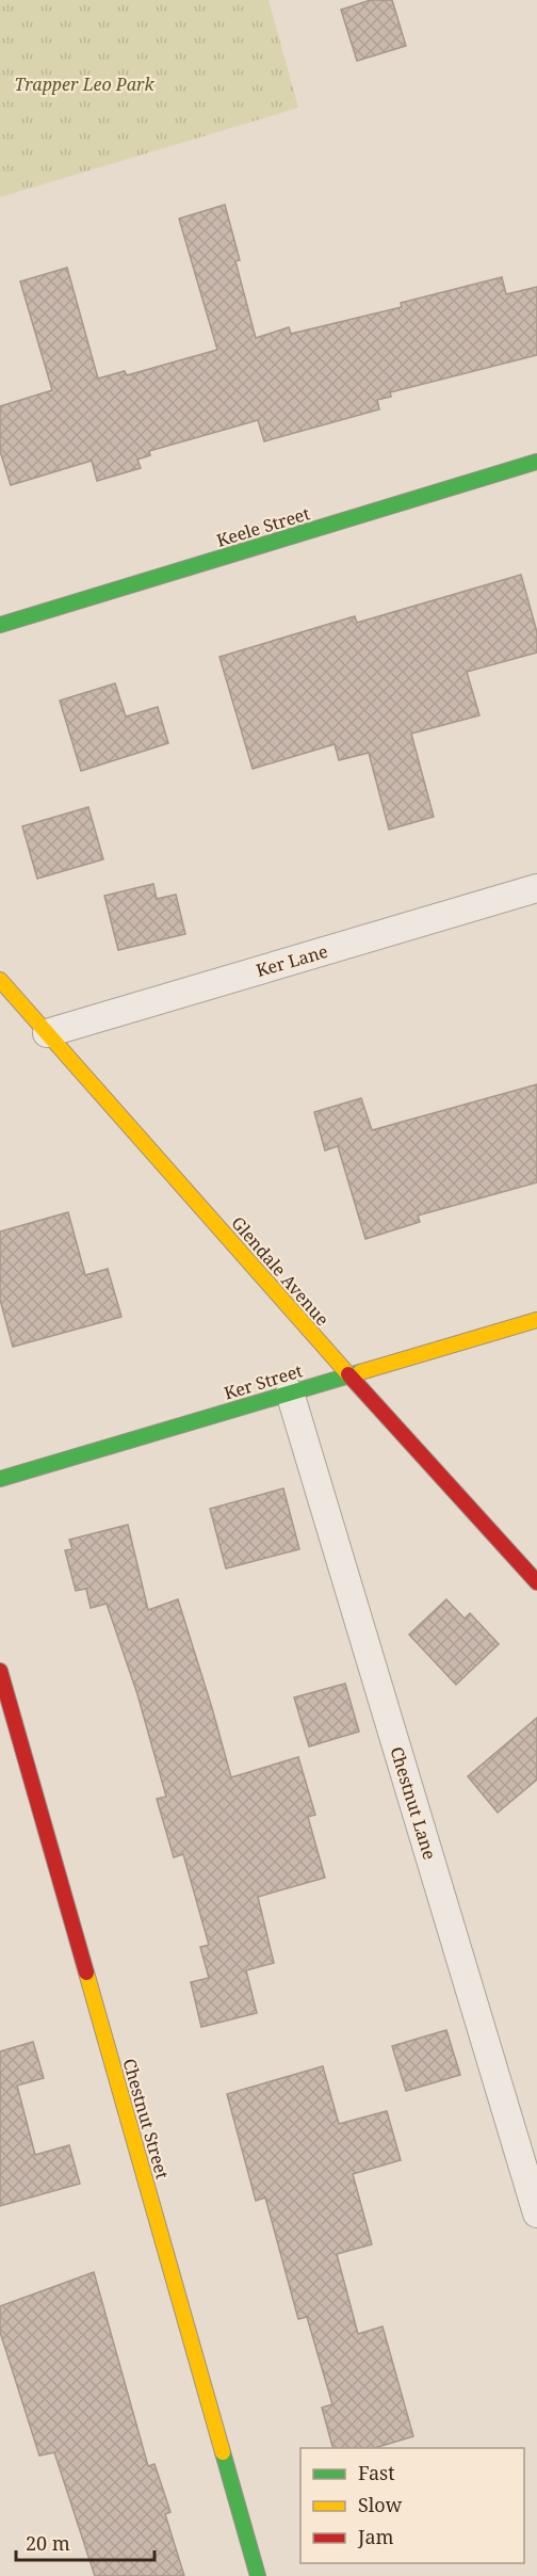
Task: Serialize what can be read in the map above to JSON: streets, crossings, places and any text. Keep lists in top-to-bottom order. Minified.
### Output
{"streets":{"street":["Keele Street","Glendale Avenue","Ker Street","Chestnut Street"],"lane":["Ker Lane","Chestnut Lane"]},"crossings":[["Ker Lane","Glendale Avenue"],["Glendale Avenue","Ker Street"],["Ker Street","Chestnut Lane"]],"parks":["Trapper Leo Park"],"legend":["Fast","Slow","Jam"],"scale_bar":"20 m"}
